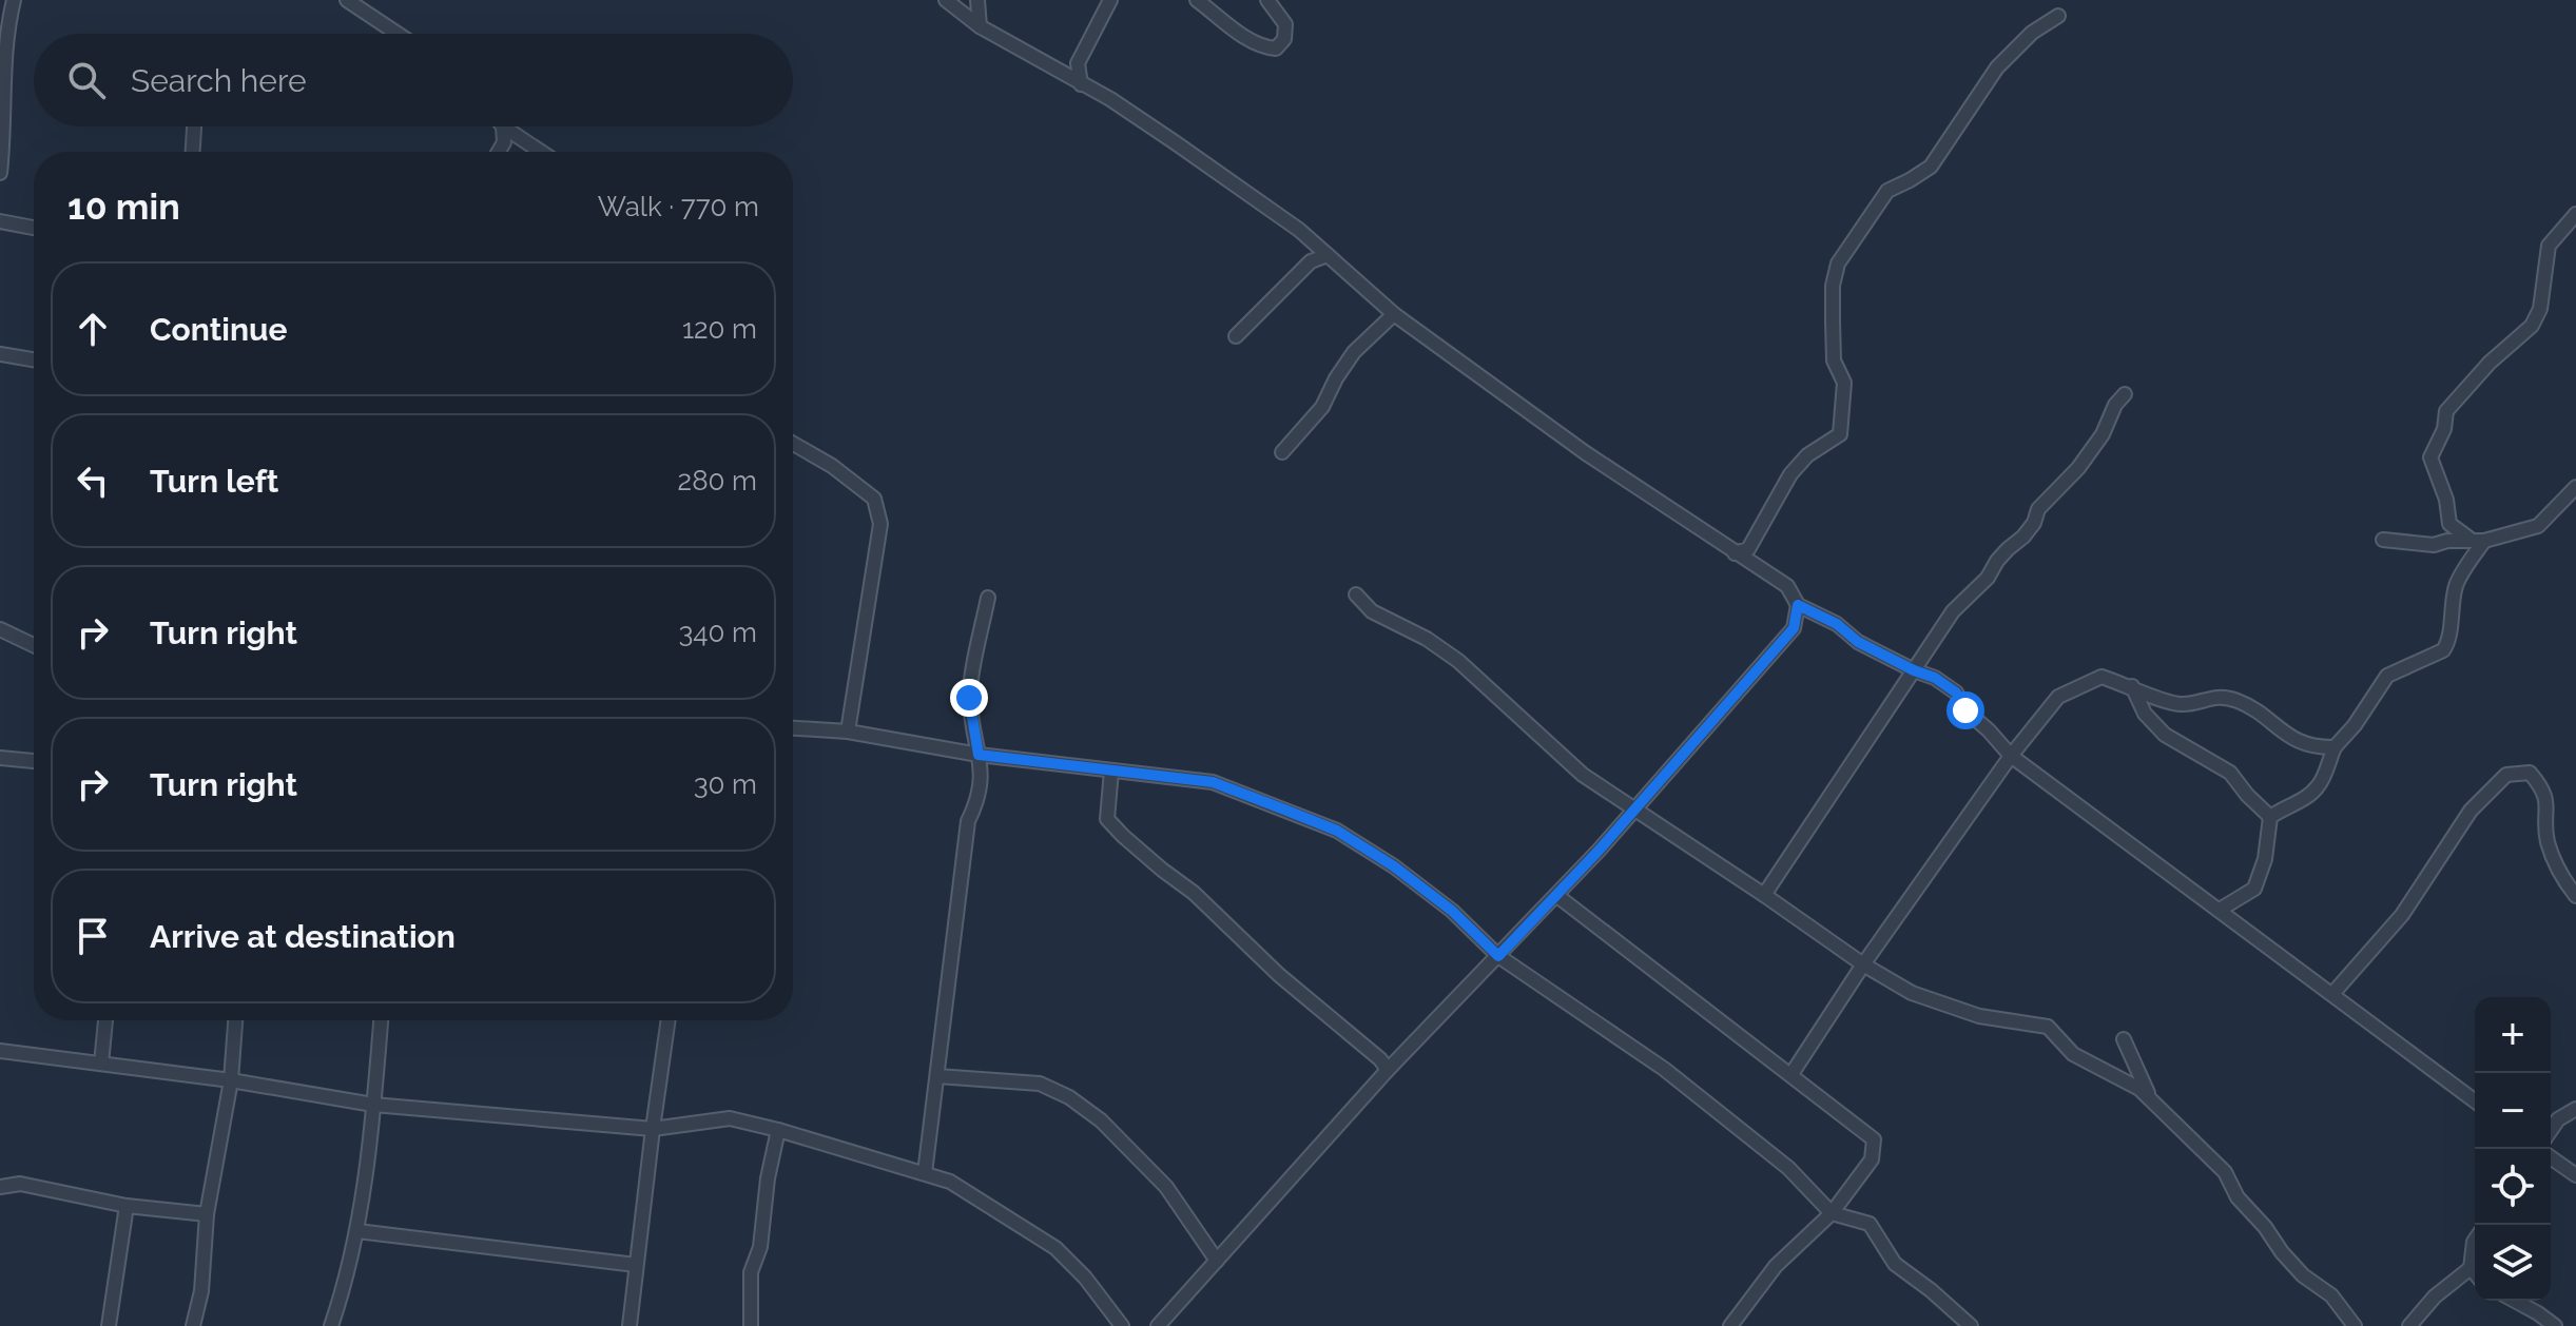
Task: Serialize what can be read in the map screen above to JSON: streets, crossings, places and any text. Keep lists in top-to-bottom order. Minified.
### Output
{"page":{"search":"Search here","heading":["10 min","Walk · 770 m"],"list":[["Continue","120 m"],["Turn left","280 m"],["Turn right","340 m"],["Turn right","30 m"],"Arrive at destination"],"map_buttons":["+","−"]}}
